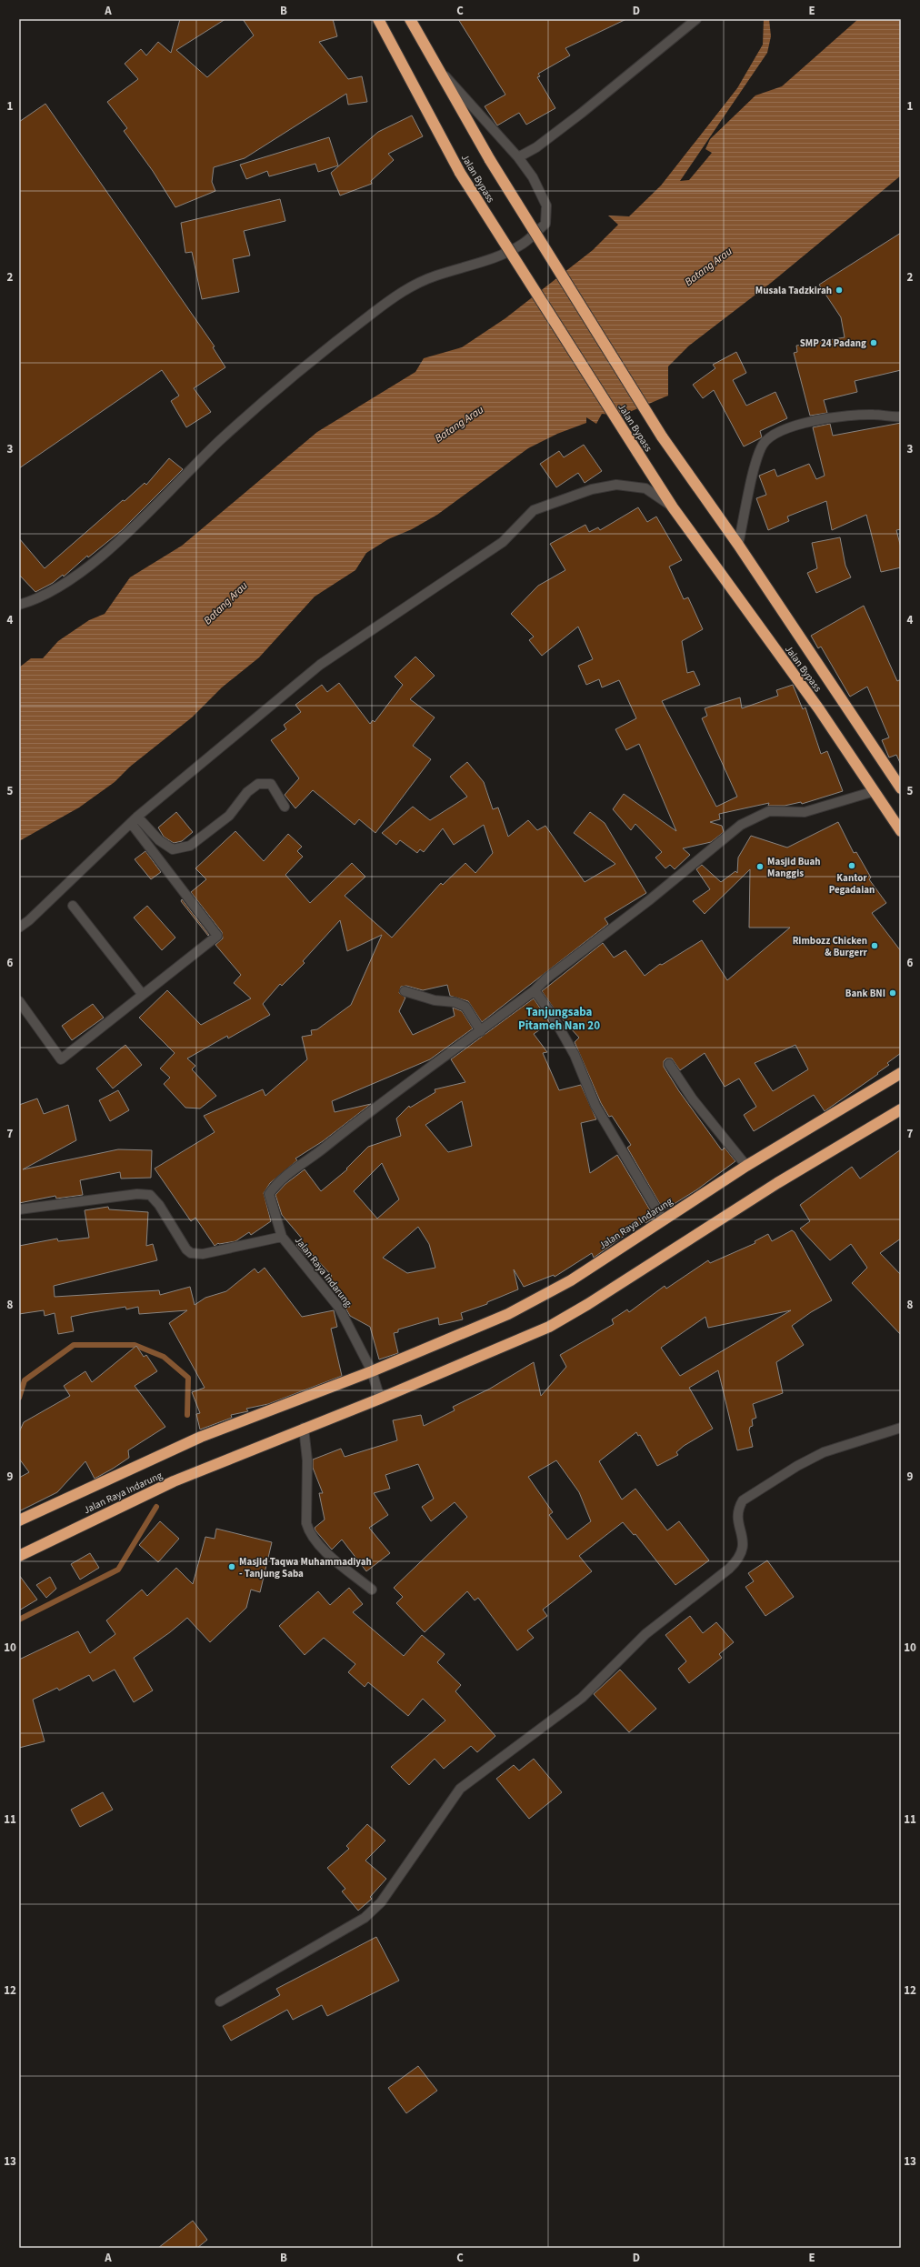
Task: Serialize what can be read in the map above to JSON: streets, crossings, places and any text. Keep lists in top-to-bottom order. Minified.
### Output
{"streets":{"highway":["Jalan Bypass","Jalan Raya Indarung"]},"districts":["Tanjungsaba Pitameh Nan 20"],"water":["Batang Arau"],"places":["Musala Tadzkirah","SMP 24 Padang","Kantor Pegadaian","Masjid Buah Manggis","Rimbozz Chicken & Burgerr","Bank BNI","Masjid Taqwa Muhammadiyah - Tanjung Saba"],"grid":{"columns":["A","B","C","D","E"],"rows":["1","2","3","4","5","6","7","8","9","10","11","12","13"]}}
